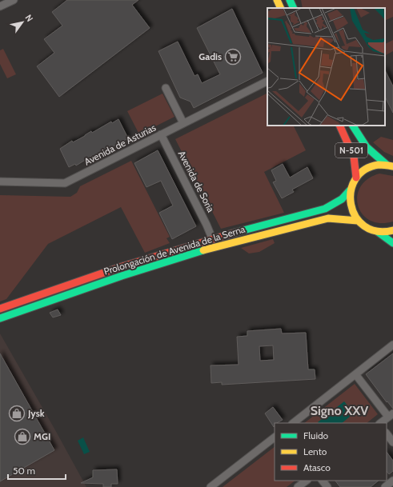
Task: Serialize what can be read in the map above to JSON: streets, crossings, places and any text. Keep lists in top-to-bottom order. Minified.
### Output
{"streets":{"main road":["N-501","Prolongación de Avenida de la Serna"],"street":["Avenida de Asturias","Avenida de Soria"]},"crossings":[["Avenida de Asturias","Avenida de Soria"],["N-501","Prolongación de Avenida de la Serna"],["Avenida de Soria","Prolongación de Avenida de la Serna"]],"districts":["Signo XXV"],"places":{"supermarket":["Gadis"],"shop":["Jysk","MGI"]},"legend":["Fluido","Lento","Atasco"],"scale_bar":"50 m","north":"top right"}
